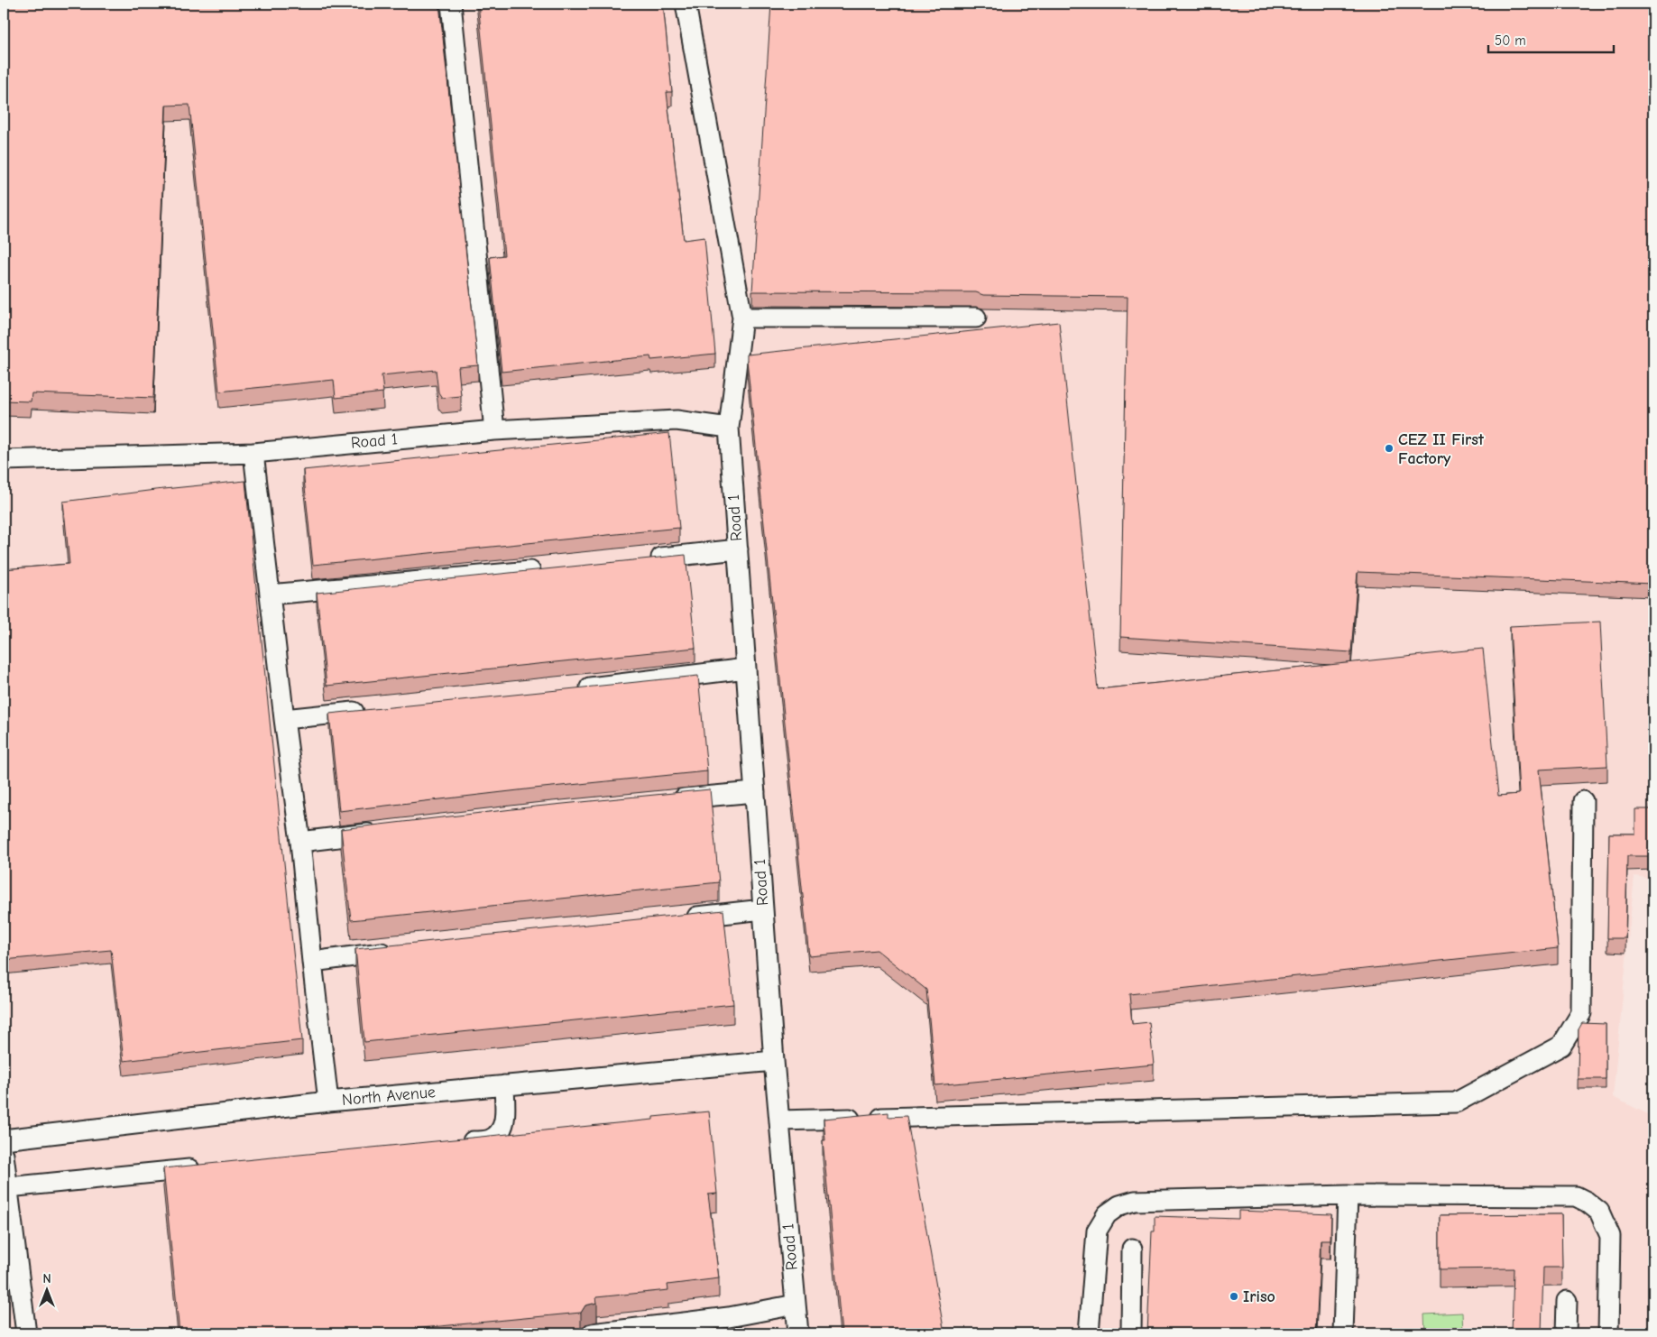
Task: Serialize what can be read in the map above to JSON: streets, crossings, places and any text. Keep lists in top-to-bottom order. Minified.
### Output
{"streets":{"street":["Road 1","North Avenue"]},"crossings":[["Road 1","North Avenue"]],"places":["CEZ II First Factory","Iriso"],"scale_bar":"50 m","north":"top"}
